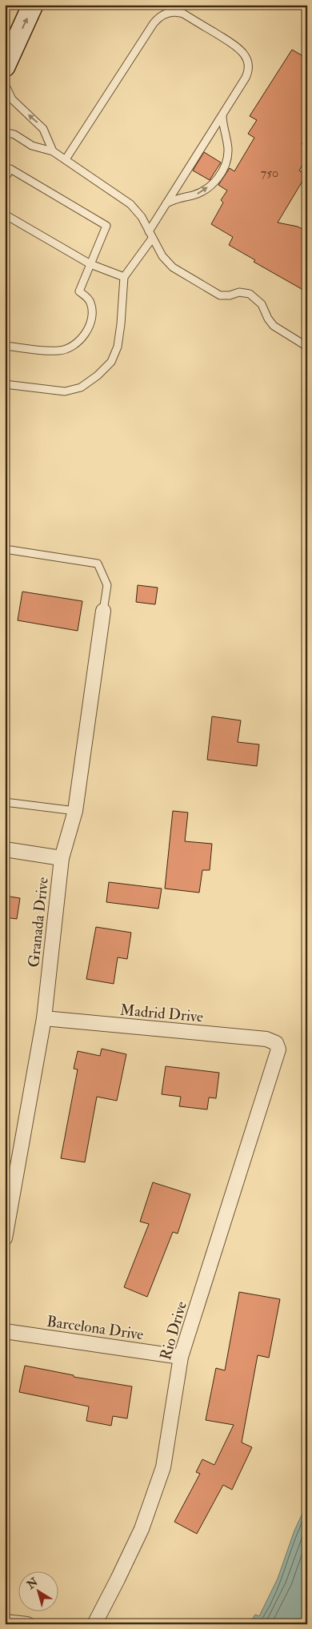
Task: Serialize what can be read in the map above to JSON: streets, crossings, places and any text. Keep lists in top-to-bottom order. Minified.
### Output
{"streets":{"street":["Granada Drive","Madrid Drive","Barcelona Drive","Rio Drive"]},"crossings":[["Granada Drive","Madrid Drive"],["Madrid Drive","Rio Drive"],["Barcelona Drive","Rio Drive"]],"house_numbers":["750"],"north":"top left"}
